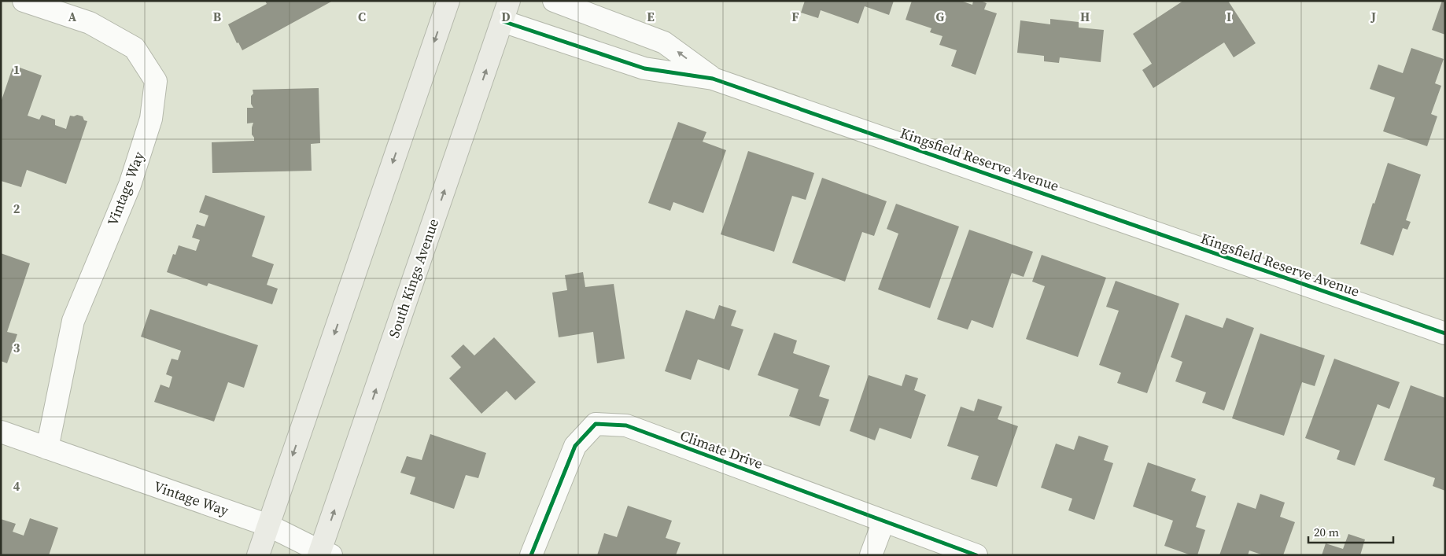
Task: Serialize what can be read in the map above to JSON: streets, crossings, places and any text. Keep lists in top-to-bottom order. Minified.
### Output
{"streets":{"main road":["South Kings Avenue"],"street":["Kingsfield Reserve Avenue","Vintage Way","Climate Drive"]},"crossings":[["Kingsfield Reserve Avenue","South Kings Avenue"]],"scale_bar":"20 m","grid":{"columns":["A","B","C","D","E","F","G","H","I","J"],"rows":["1","2","3","4"]}}
